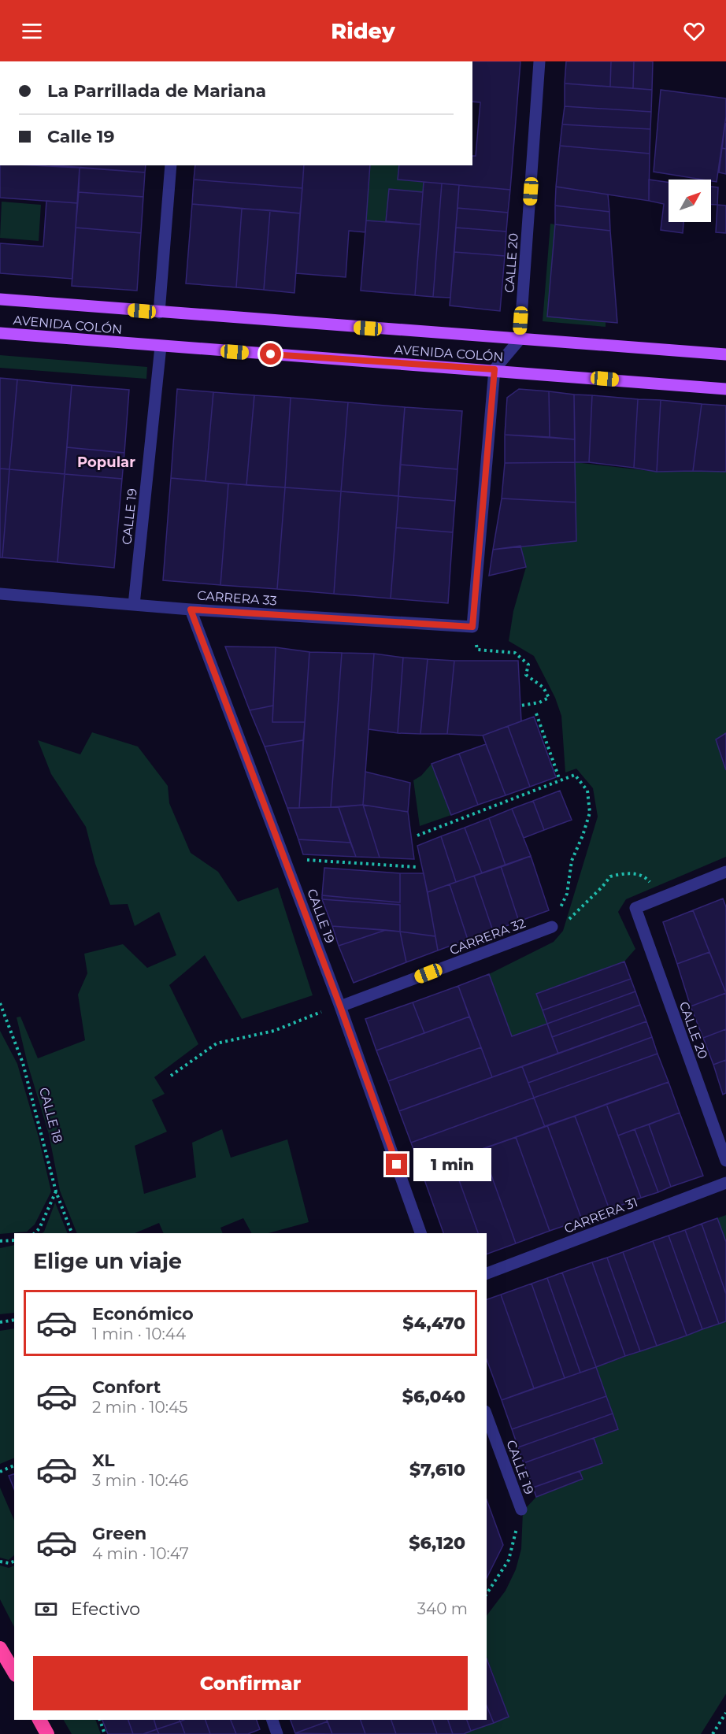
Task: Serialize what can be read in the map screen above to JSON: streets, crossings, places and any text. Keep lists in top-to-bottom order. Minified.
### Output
{"streets":{"main road":["AVENIDA COLÓN"],"street":["CALLE 20","CALLE 19","CARRERA 33","CARRERA 32","CARRERA 31"],"path":["CALLE 18"]},"crossings":[["CALLE 20","AVENIDA COLÓN"],["AVENIDA COLÓN","CALLE 19"],["CALLE 19","CARRERA 33"],["CALLE 19","CARRERA 32"]],"districts":["Popular"],"north":"top right","page":{"header":"Ridey","banner":["La Parrillada de Mariana","Calle 19"],"bubble":"1 min","heading":"Elige un viaje","list":[{"name":"Económico","note":"1 min · 10:44","value":"$4,470"},{"name":"Confort","note":"2 min · 10:45","value":"$6,040"},{"name":"XL","note":"3 min · 10:46","value":"$7,610"},{"name":"Green","note":"4 min · 10:47","value":"$6,120"}],"pay":["Efectivo","340 m"],"buttons":"Confirmar"}}
